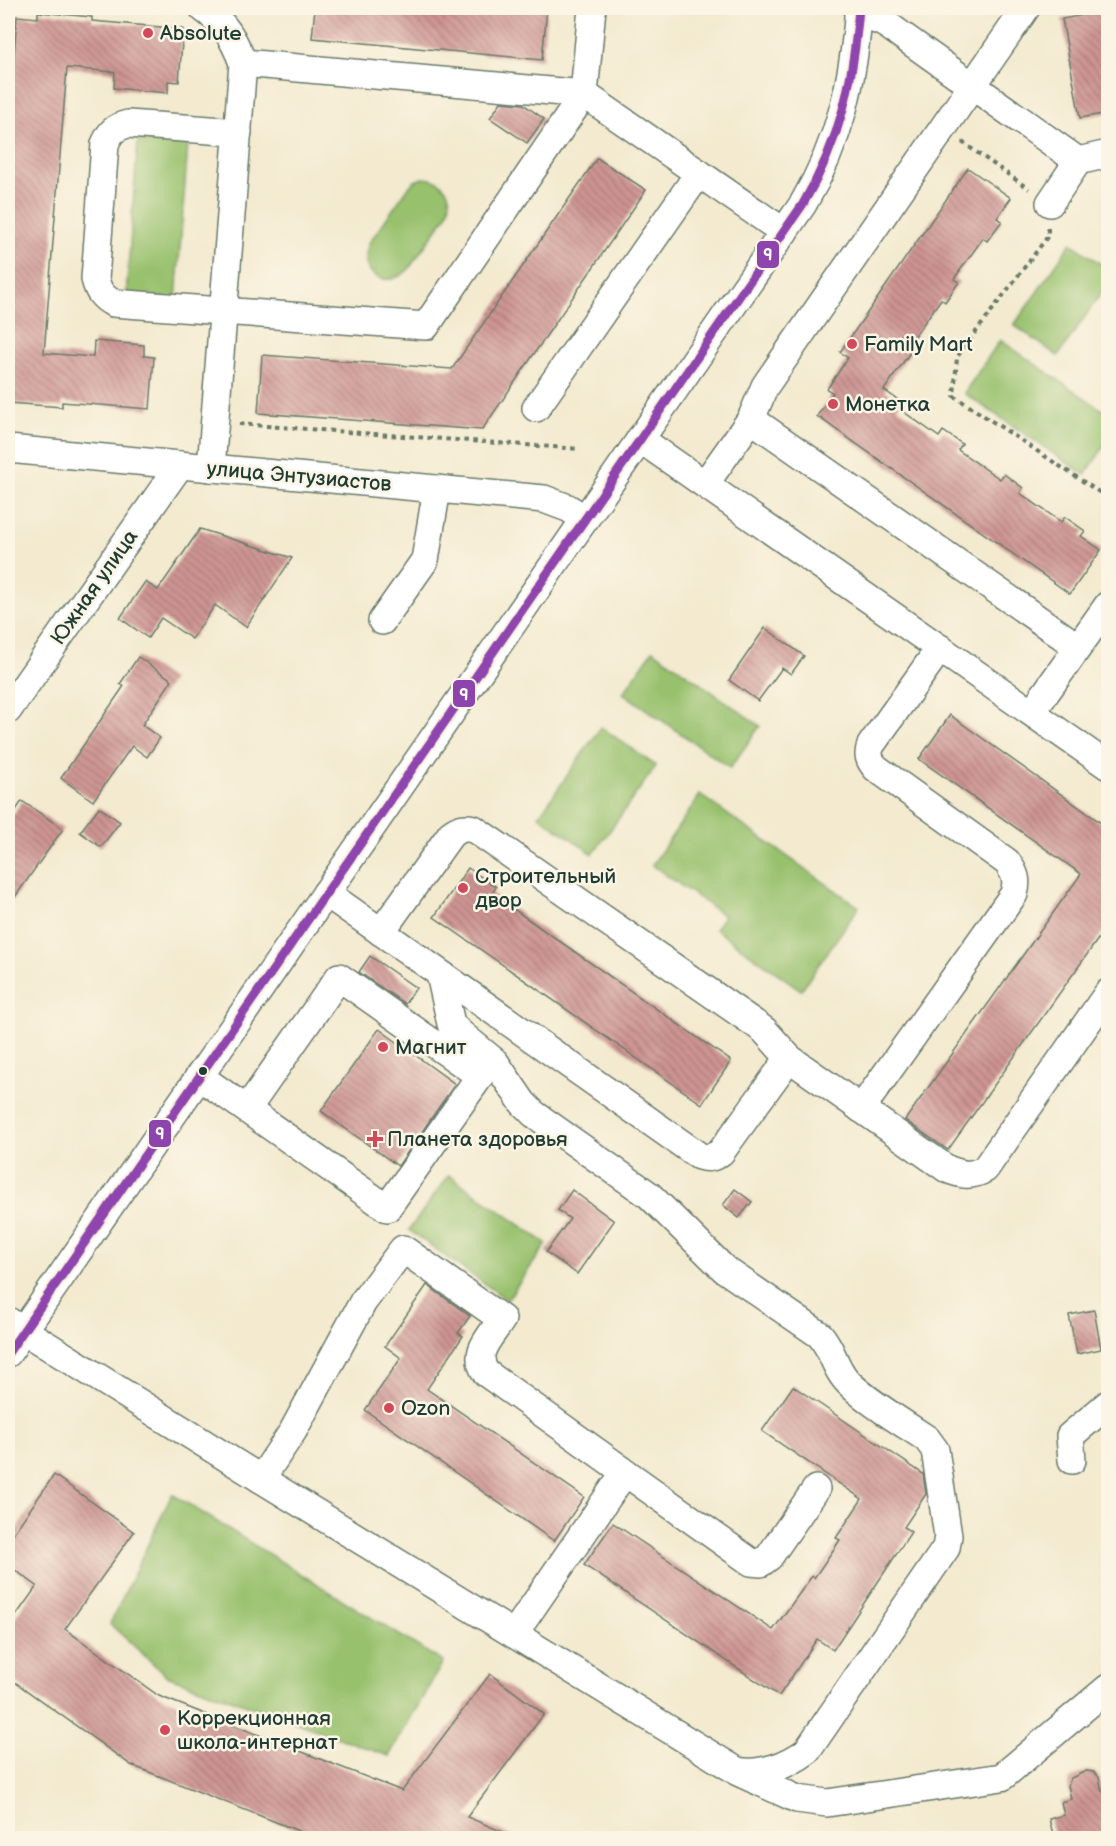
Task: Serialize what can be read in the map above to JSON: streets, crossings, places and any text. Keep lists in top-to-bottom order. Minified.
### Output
{"streets":{"street":["улица Энтузиастов","Южная улица"]},"crossings":[["улица Энтузиастов","Южная улица"]],"places":{"other":["Absolute","Family Mart","Монетка","Строительный двор","Магнит","Ozon","Коррекционная школа-интернат"],"health":["Планета здоровья"]},"lines":["transit line 9"]}
